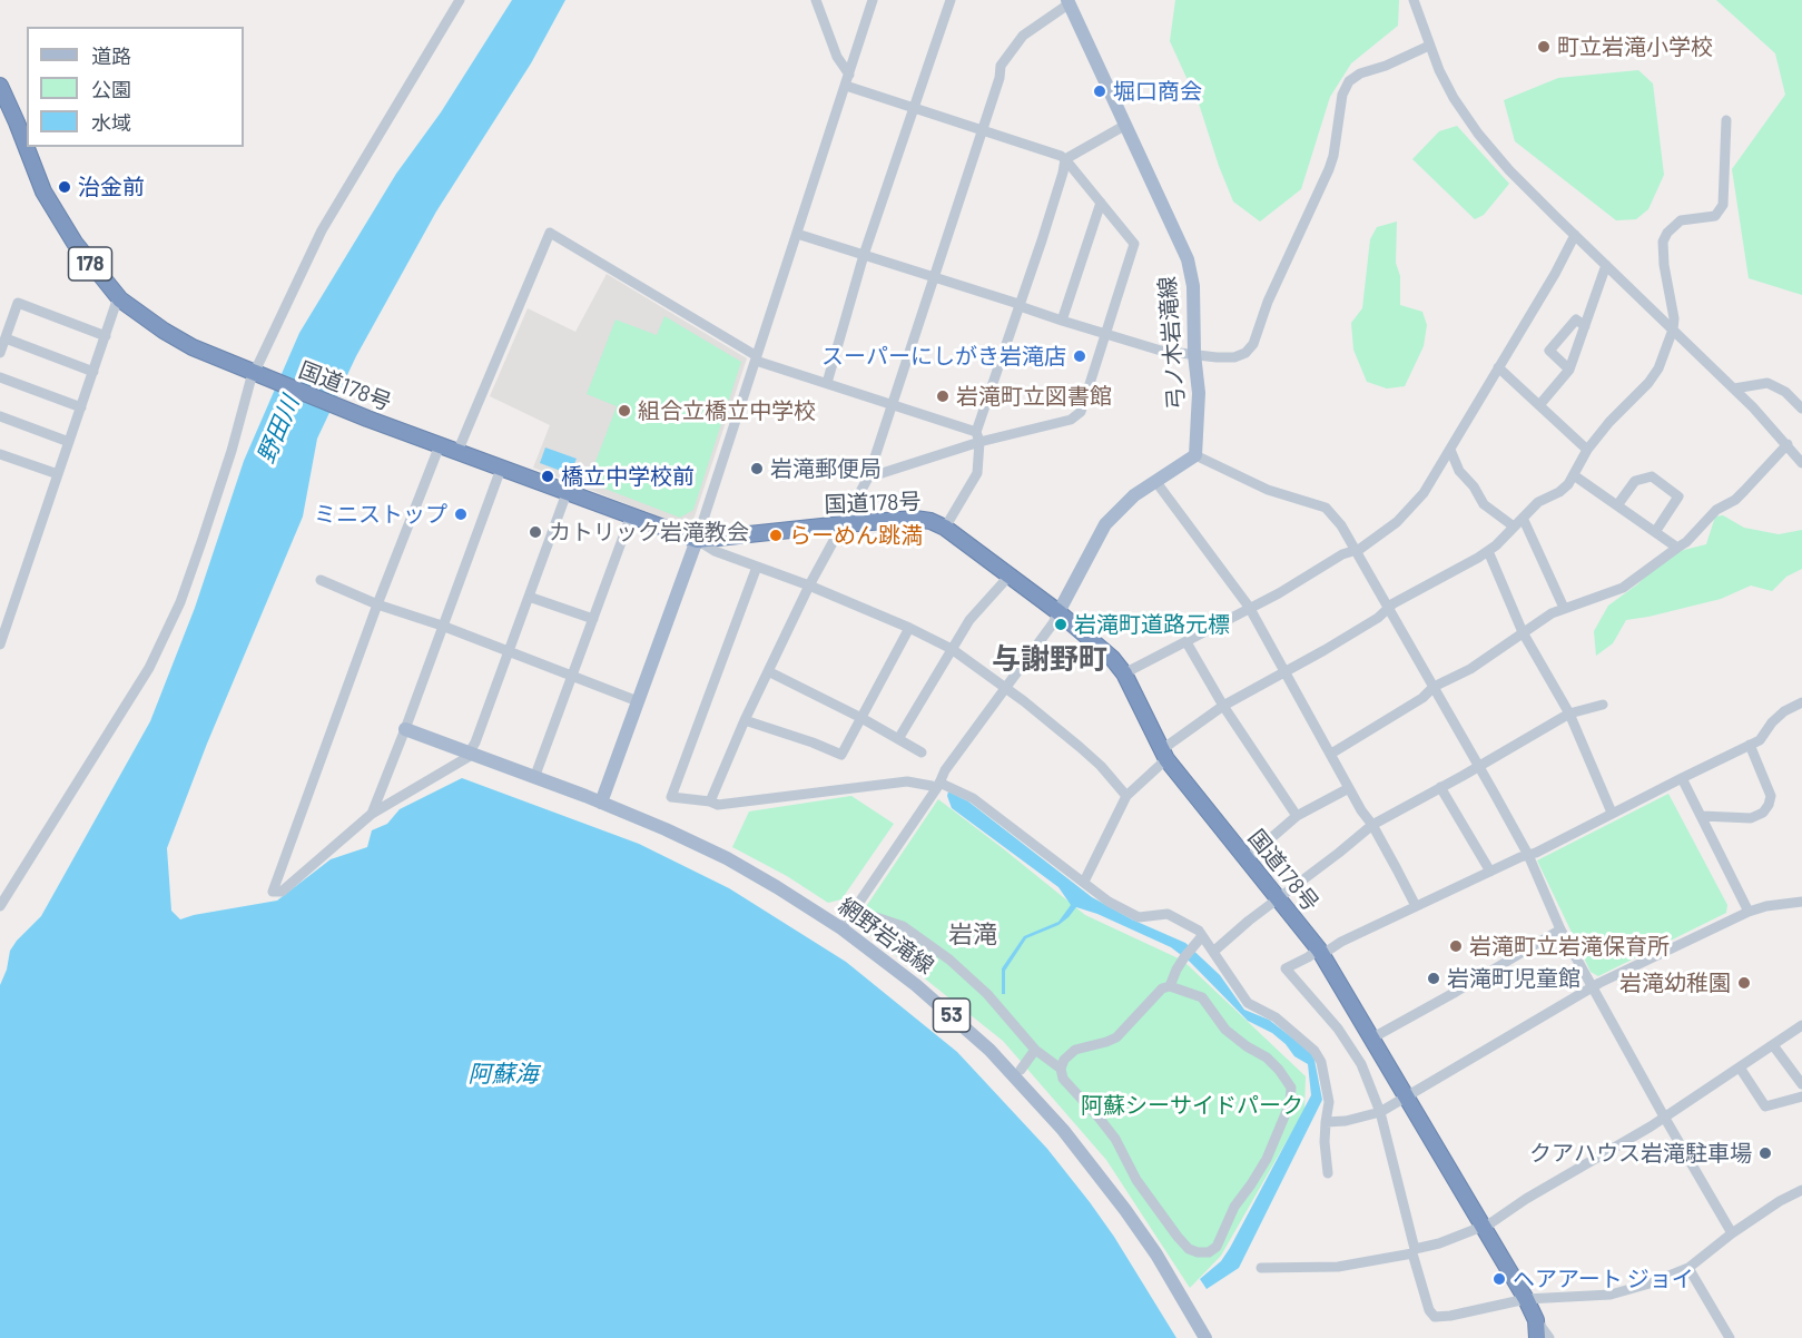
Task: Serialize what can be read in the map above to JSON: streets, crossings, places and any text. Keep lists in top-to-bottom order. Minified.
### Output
{"streets":{"highway":["178","国道178号"],"main road":["弓ノ木岩滝線","網野岩滝線","53"]},"districts":["与謝野町","岩滝"],"water":["野田川","阿蘇海"],"parks":["阿蘇シーサイドパーク"],"places":["町立岩滝小学校","堀口商会","治金前","スーパーにしがき岩滝店","岩滝町立図書館","組合立橋立中学校","岩滝郵便局","橋立中学校前","ミニストップ","カトリック岩滝教会","らーめん跳満","岩滝町道路元標","岩滝町立岩滝保育所","岩滝町児童館","岩滝幼稚園","クアハウス岩滝駐車場","ヘアアート ジョイ"],"legend":["道路","公園","水域"]}
